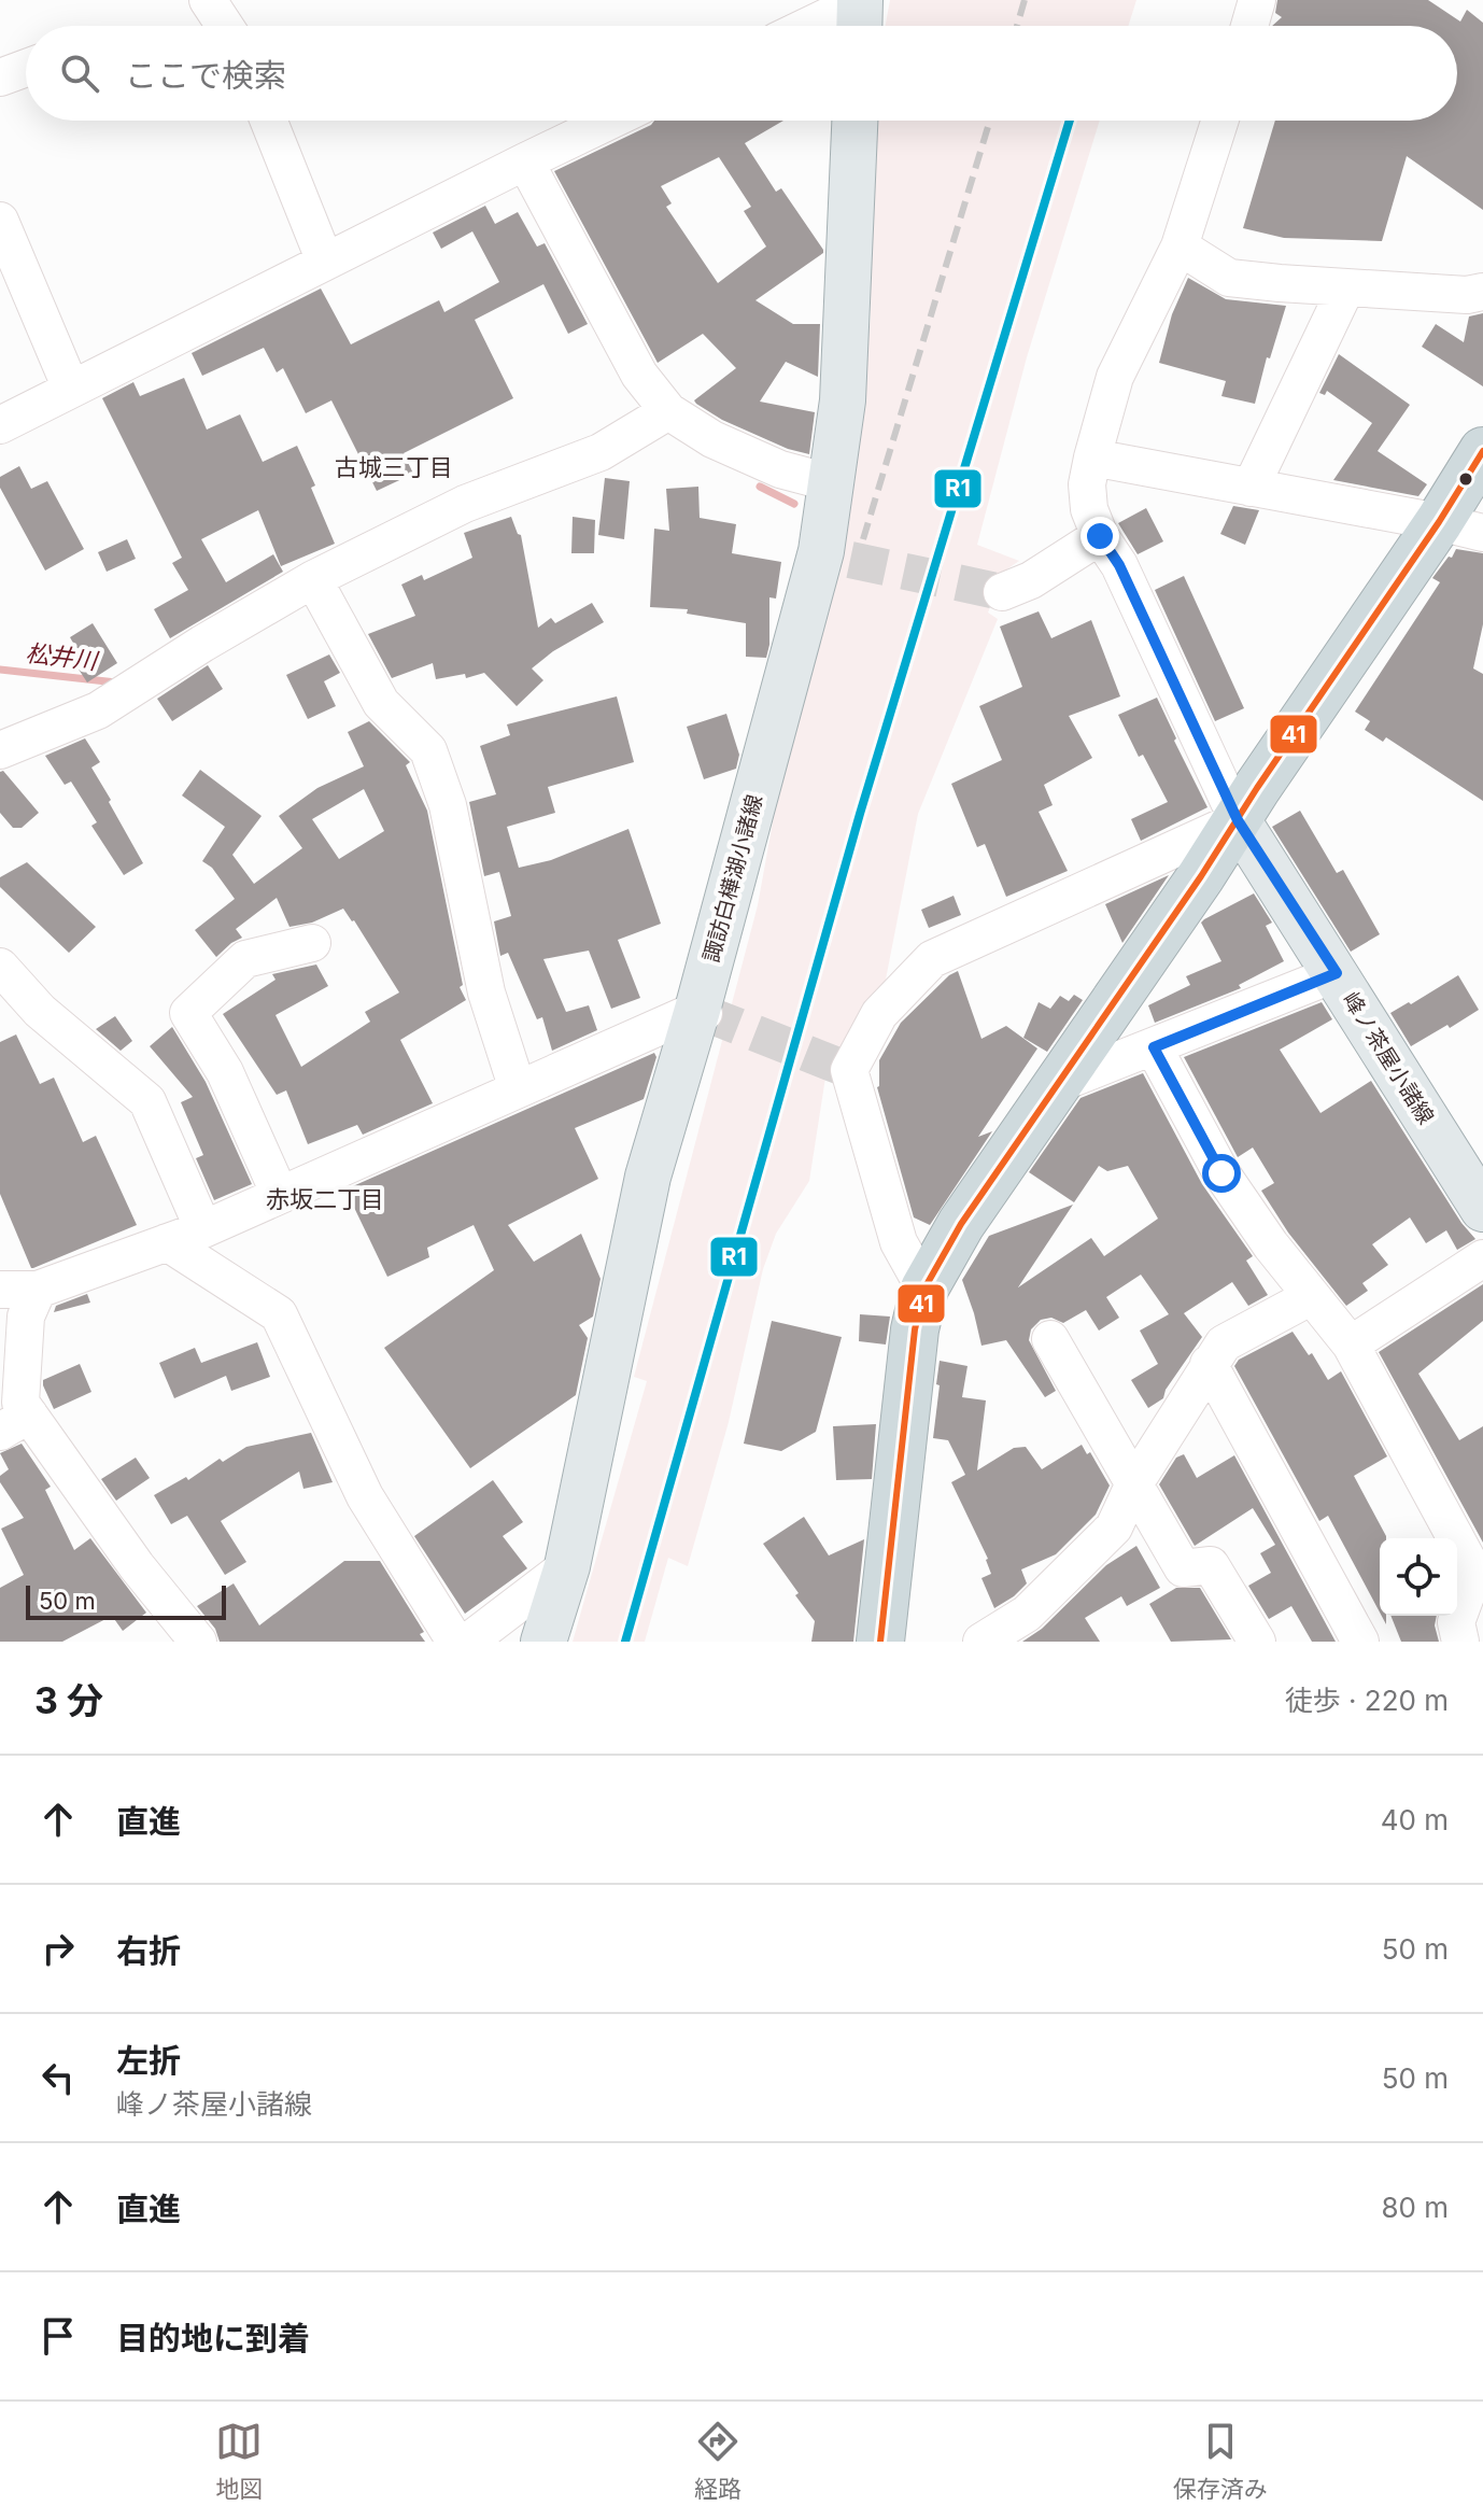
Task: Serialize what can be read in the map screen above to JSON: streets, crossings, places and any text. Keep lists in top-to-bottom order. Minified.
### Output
{"streets":{"main road":["諏訪白樺湖小諸線","峰ノ茶屋小諸線"]},"districts":["古城三丁目","赤坂二丁目"],"water":["松井川"],"lines":["transit line R1","transit line 41"],"scale_bar":"50 m","page":{"search":"ここで検索","scale":"50 m","heading":["3 分","徒歩 · 220 m"],"list":[["直進","40 m"],["右折","50 m"],["左折","峰ノ茶屋小諸線","50 m"],["直進","80 m"],"目的地に到着"],"nav":["地図","経路","保存済み"]}}
